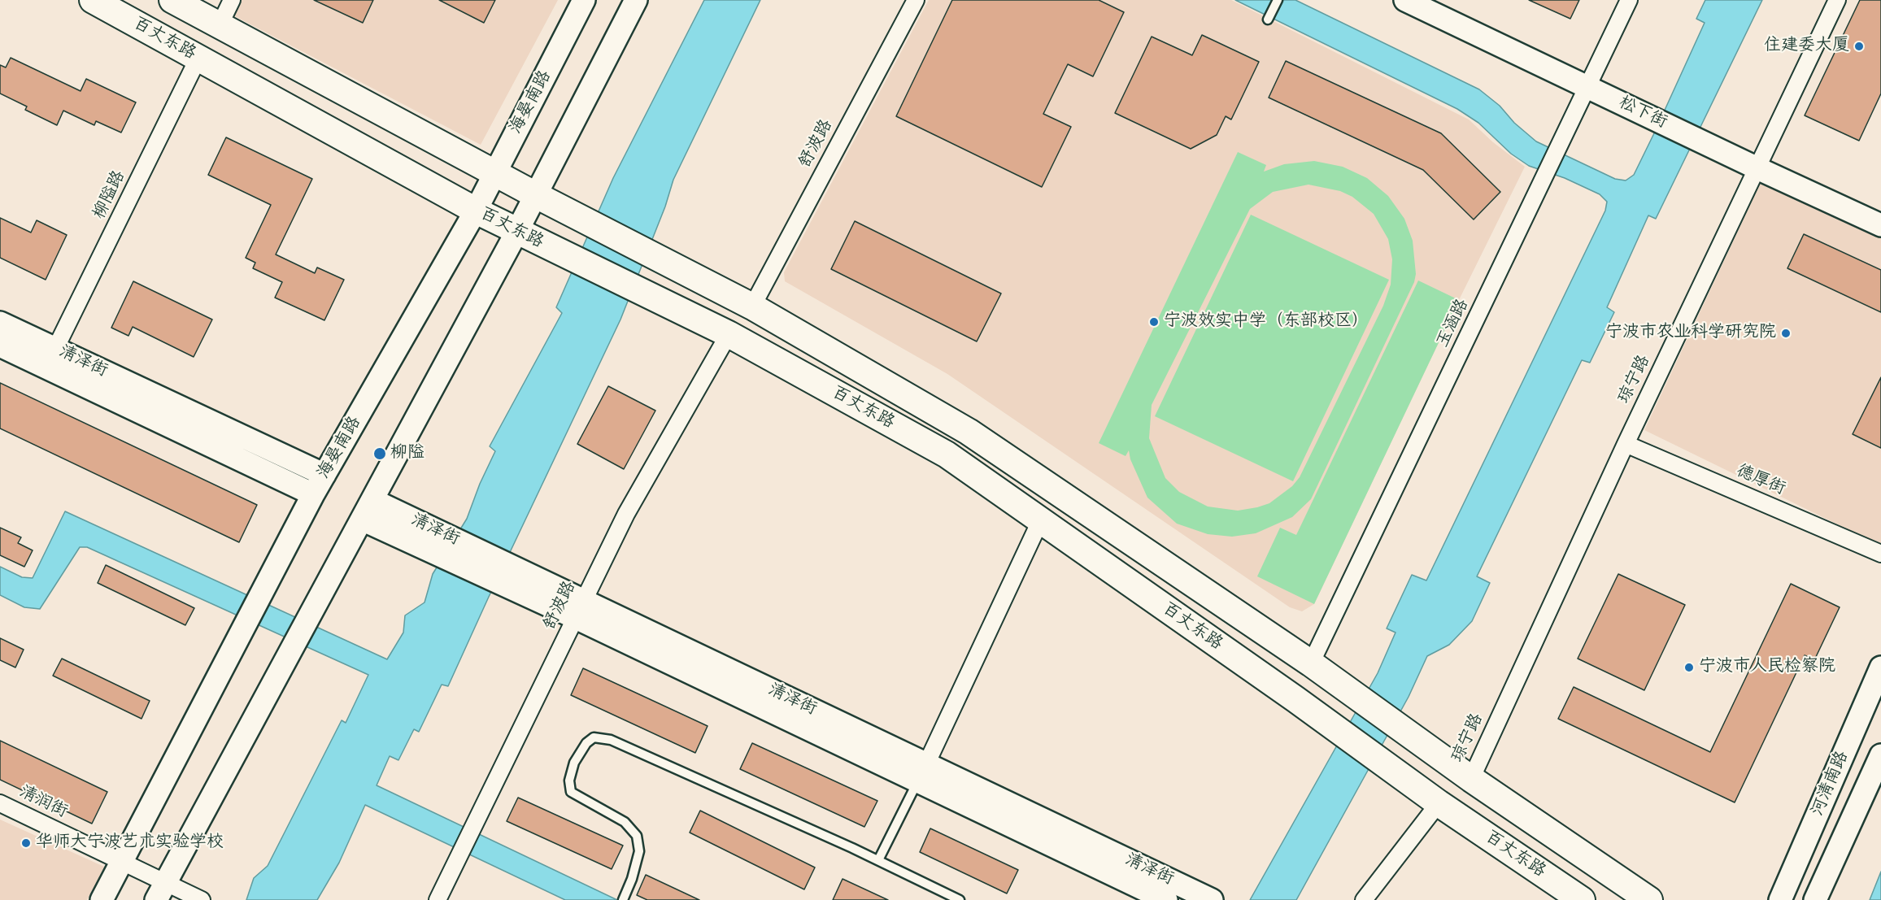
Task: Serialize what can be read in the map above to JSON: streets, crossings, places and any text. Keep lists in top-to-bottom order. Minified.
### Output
{"streets":{"main road":["百丈东路"],"street":["海晏南路","松下街","舒波路","柳隘路","玉涵路","清泽街","琼宁路","德厚街","河清南路","清润街"]},"crossings":[["百丈东路","海晏南路"],["百丈东路","舒波路"],["百丈东路","柳隘路"],["百丈东路","玉涵路"],["百丈东路","琼宁路"],["海晏南路","清泽街"],["海晏南路","清润街"],["松下街","玉涵路"],["松下街","琼宁路"],["舒波路","清泽街"],["柳隘路","清泽街"],["琼宁路","德厚街"]],"places":["住建委大厦","宁波效实中学（东部校区）","宁波市农业科学研究院","柳隘","宁波市人民检察院","华师大宁波艺术实验学校"]}
